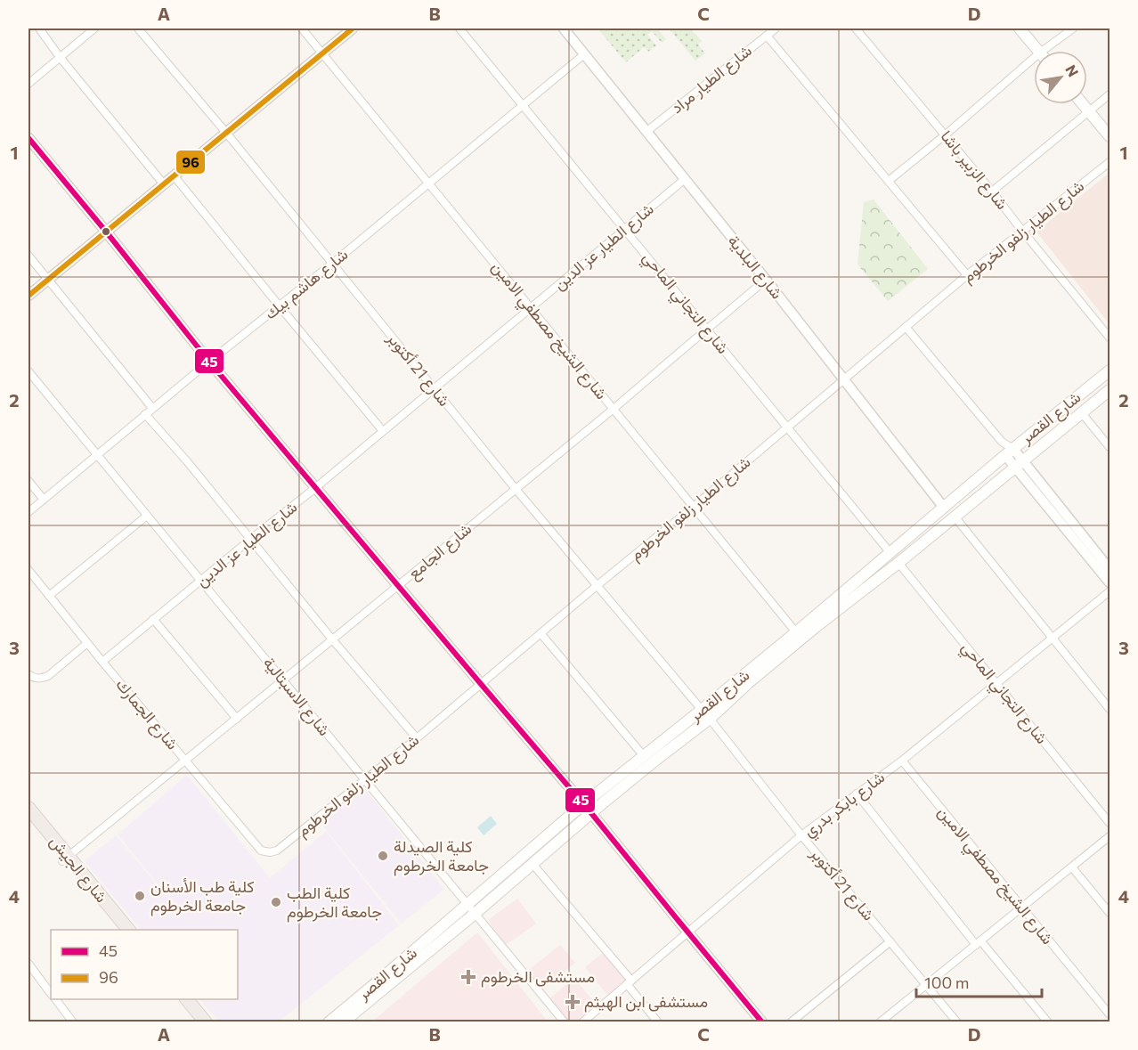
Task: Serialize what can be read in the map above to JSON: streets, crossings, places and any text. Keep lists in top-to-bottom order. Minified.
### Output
{"streets":{"highway":["شارع الجيش"],"main road":["شارع القصر"],"street":["شارع الطيار مراد","شارع الزبير باشا","شارع الطيار زلفو الخرطوم","شارع الطيار عز الدين","شارع البلدية","شارع هاشم بيك","شارع التجاني الماحي","شارع الشيخ مصطفي الامين","شارع 21 أكتوبر","شارع الجامع","شارع الاسبتالية","شارع الجمارك","شارع بابكر بدري"]},"crossings":[["شارع الطيار مراد","شارع البلدية"],["شارع الزبير باشا","شارع الطيار زلفو الخرطوم"],["شارع الطيار زلفو الخرطوم","شارع البلدية"],["شارع الطيار زلفو الخرطوم","شارع التجاني الماحي"],["شارع الطيار زلفو الخرطوم","شارع الشيخ مصطفي الامين"],["شارع الطيار زلفو الخرطوم","شارع 21 أكتوبر"],["شارع الطيار زلفو الخرطوم","شارع الاسبتالية"],["شارع الطيار زلفو الخرطوم","شارع الجمارك"],["شارع الطيار عز الدين","شارع البلدية"],["شارع الطيار عز الدين","شارع التجاني الماحي"],["شارع الطيار عز الدين","شارع الشيخ مصطفي الامين"],["شارع الطيار عز الدين","شارع 21 أكتوبر"],["شارع الطيار عز الدين","شارع الاسبتالية"],["شارع الطيار عز الدين","شارع الجمارك"],["شارع البلدية","شارع هاشم بيك"],["شارع البلدية","شارع القصر"],["شارع البلدية","شارع الجامع"],["شارع هاشم بيك","شارع التجاني الماحي"],["شارع هاشم بيك","شارع الشيخ مصطفي الامين"],["شارع هاشم بيك","شارع 21 أكتوبر"],["شارع هاشم بيك","شارع الاسبتالية"],["شارع التجاني الماحي","شارع القصر"],["شارع التجاني الماحي","شارع الجامع"],["شارع التجاني الماحي","شارع بابكر بدري"],["شارع الشيخ مصطفي الامين","شارع القصر"],["شارع الشيخ مصطفي الامين","شارع الجامع"],["شارع الشيخ مصطفي الامين","شارع بابكر بدري"],["شارع 21 أكتوبر","شارع القصر"],["شارع 21 أكتوبر","شارع الجامع"],["شارع 21 أكتوبر","شارع بابكر بدري"],["شارع القصر","شارع الاسبتالية"],["شارع الجامع","شارع الاسبتالية"],["شارع الجامع","شارع الجمارك"],["شارع الجامع","شارع الجيش"]],"places":{"other":["كلية الصيدلة جامعة الخرطوم","كلية طب الأسنان جامعة الخرطوم","كلية الطب جامعة الخرطوم"],"health":["مستشفى الخرطوم","مستشفى ابن الهيثم"]},"lines":["transit line 96","transit line 45"],"legend":["45","96"],"scale_bar":"100 m","north":"top right","grid":{"columns":["A","B","C","D"],"rows":["1","2","3","4"]}}
